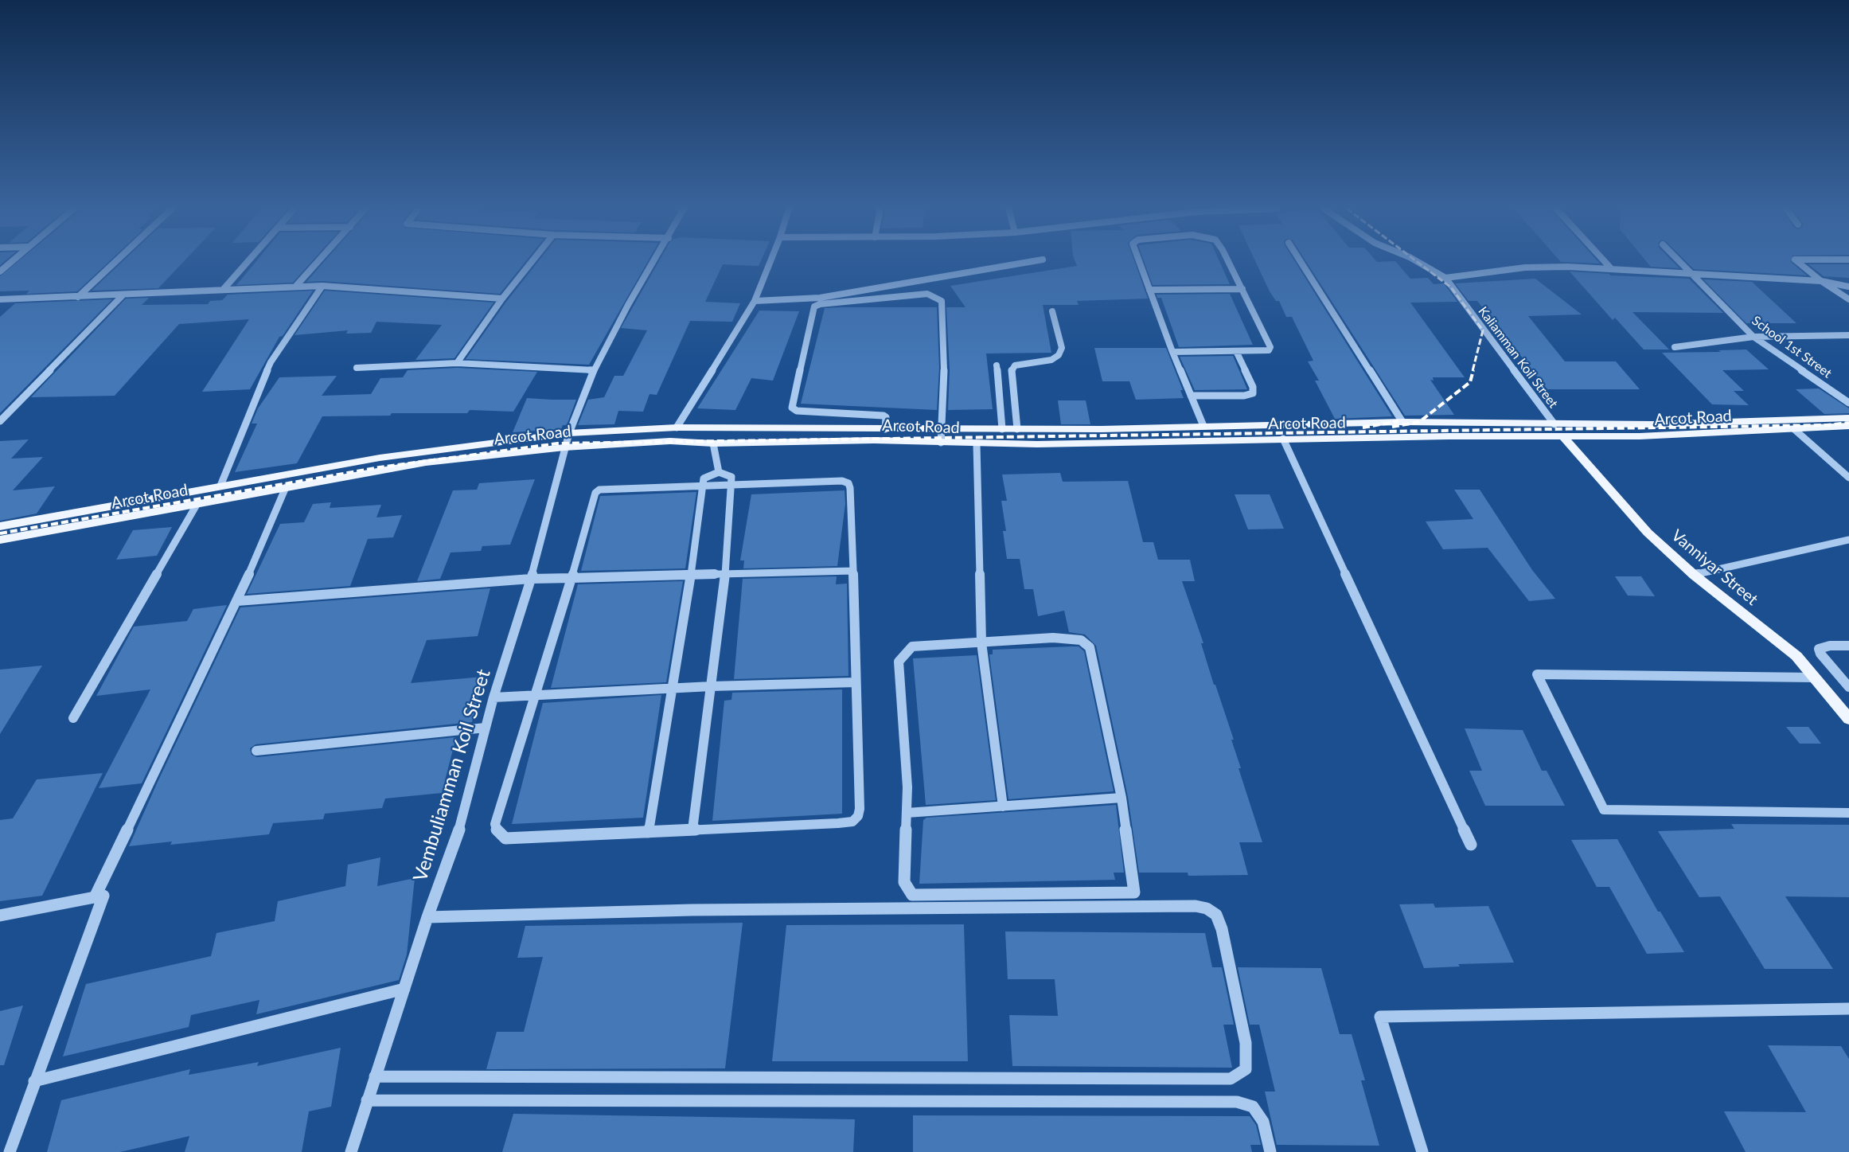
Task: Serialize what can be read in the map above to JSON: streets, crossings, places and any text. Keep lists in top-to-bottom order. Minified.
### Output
{"streets":{"main road":["Arcot Road","Vanniyar Street"],"street":["School 1st Street","Kaliamman Koil Street","Vembuliamman Koil Street"]},"crossings":[["Kaliamman Koil Street","Arcot Road"],["Arcot Road","Vanniyar Street"],["Arcot Road","Vembuliamman Koil Street"]]}
